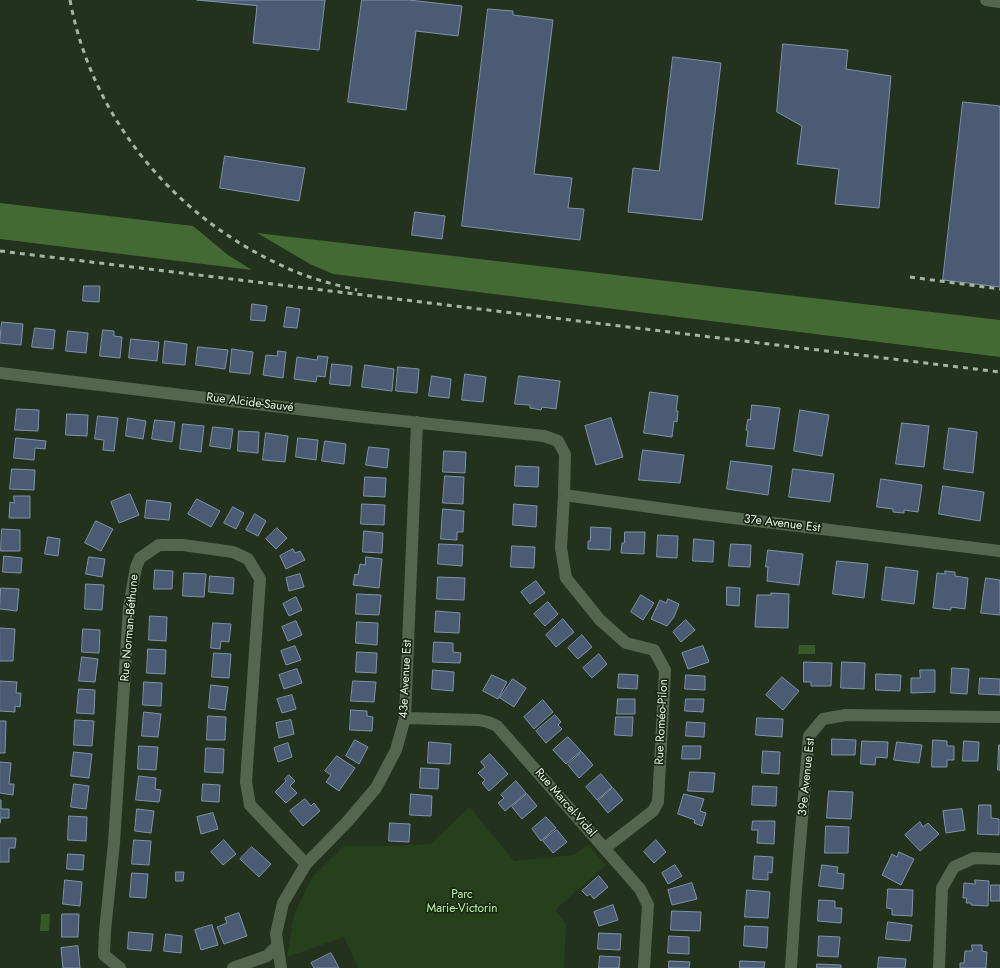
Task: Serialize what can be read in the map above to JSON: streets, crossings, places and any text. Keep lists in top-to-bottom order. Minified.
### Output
{"streets":{"street":["Rue Alcide-Sauvé","37e Avenue Est","Rue Norman-Béthune","43e Avenue Est","Rue Roméo-Pilon","39e Avenue Est","Rue Marcel-Vidal"]},"crossings":[["Rue Alcide-Sauvé","43e Avenue Est"],["Rue Alcide-Sauvé","Rue Roméo-Pilon"],["37e Avenue Est","Rue Roméo-Pilon"],["Rue Norman-Béthune","43e Avenue Est"],["43e Avenue Est","Rue Marcel-Vidal"],["Rue Roméo-Pilon","Rue Marcel-Vidal"]],"parks":["Parc Marie-Victorin"]}
